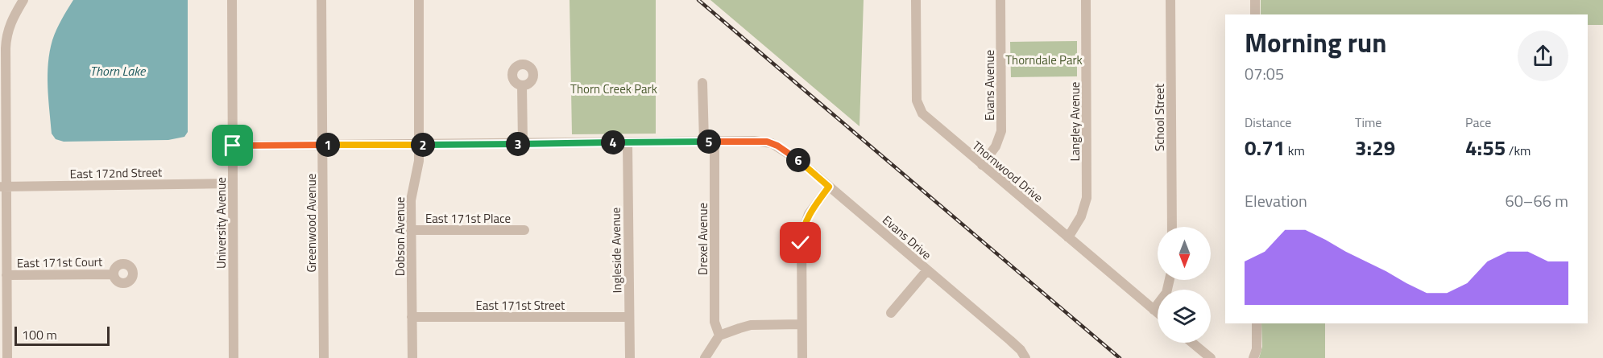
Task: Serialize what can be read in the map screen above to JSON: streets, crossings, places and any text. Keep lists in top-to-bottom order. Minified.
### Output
{"streets":{"street":["Evans Avenue","School Street","Langley Avenue","Thornwood Drive","East 172nd Street","East 171st Place","University Avenue","Greenwood Avenue","Dobson Avenue","Evans Drive","Drexel Avenue","Ingleside Avenue","East 171st Court","East 171st Street"]},"crossings":[["Evans Avenue","Thornwood Drive"],["Langley Avenue","Thornwood Drive"],["East 172nd Street","University Avenue"],["East 171st Place","Dobson Avenue"],["Dobson Avenue","East 171st Street"],["Evans Drive","Drexel Avenue"],["Ingleside Avenue","East 171st Street"]],"water":["Thorn Lake"],"parks":["Thorndale Park","Thorn Creek Park"],"scale_bar":"100 m","north":"bottom","page":{"heading":["Morning run","07:05"],"stats":[["Distance","0.71 km"],["Time","3:29"],["Pace","4:55 /km"]],"pins":["5","4","3","1","2","6"],"chart":["Elevation","60–66 m"],"scale":"100 m"}}
